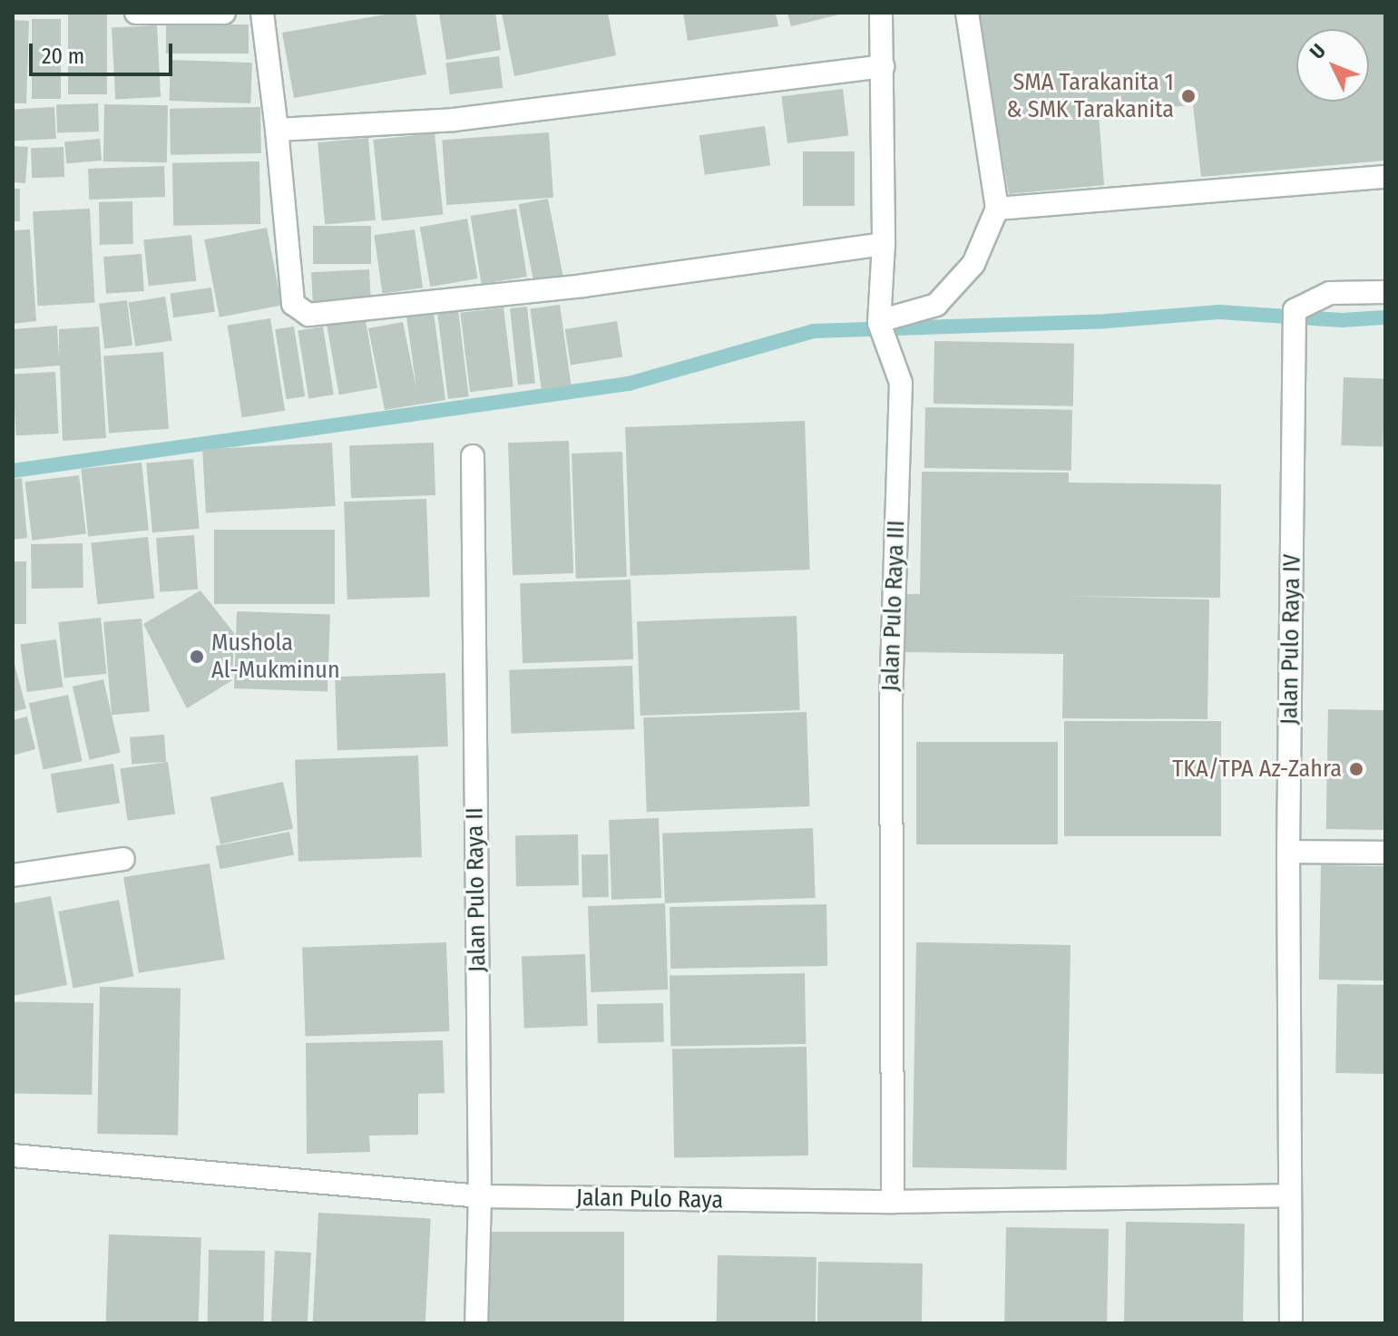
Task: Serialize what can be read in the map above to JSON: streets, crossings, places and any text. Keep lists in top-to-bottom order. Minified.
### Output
{"streets":{"street":["Jalan Pulo Raya III","Jalan Pulo Raya IV","Jalan Pulo Raya II","Jalan Pulo Raya"]},"crossings":[["Jalan Pulo Raya III","Jalan Pulo Raya"],["Jalan Pulo Raya IV","Jalan Pulo Raya"],["Jalan Pulo Raya II","Jalan Pulo Raya"]],"places":["SMA Tarakanita 1 & SMK Tarakanita","Mushola Al-Mukminun","TKA/TPA Az-Zahra"],"scale_bar":"20 m","north":"top left"}
